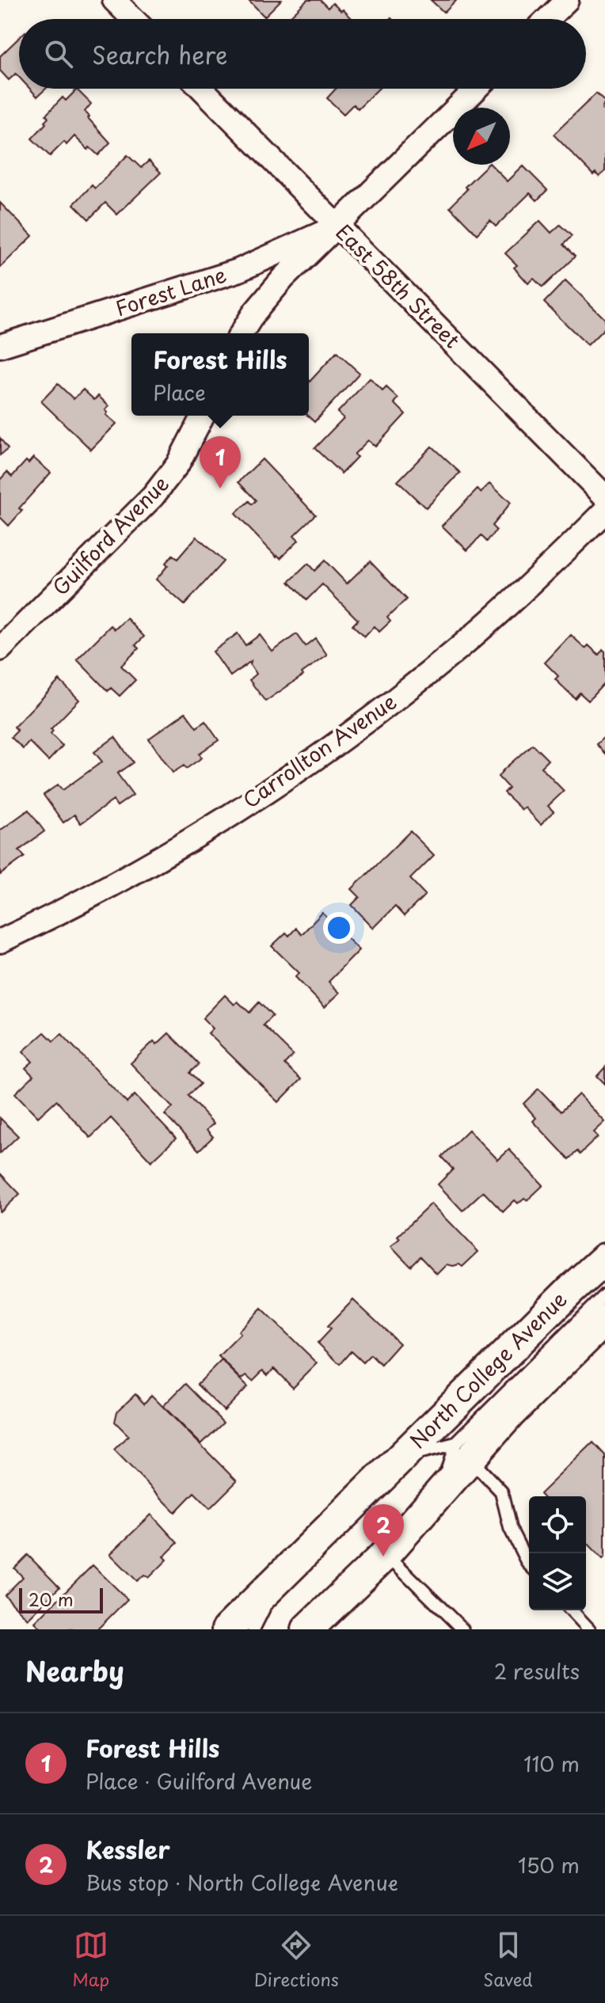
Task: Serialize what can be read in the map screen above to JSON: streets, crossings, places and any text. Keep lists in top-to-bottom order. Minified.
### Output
{"streets":{"main road":["North College Avenue"],"street":["East 58th Street","Forest Lane","Guilford Avenue","Carrollton Avenue"]},"crossings":[["East 58th Street","Forest Lane"]],"scale_bar":"20 m","north":"bottom left","page":{"search":"Search here","popup":["Forest Hills","Place"],"pins":["1","2"],"scale":"20 m","heading":["Nearby","2 results"],"list":[{"mark":"1","name":"Forest Hills","note":"Place · Guilford Avenue","value":"110 m"},{"mark":"2","name":"Kessler","note":"Bus stop · North College Avenue","value":"150 m"}],"nav":["Map","Directions","Saved"]}}
